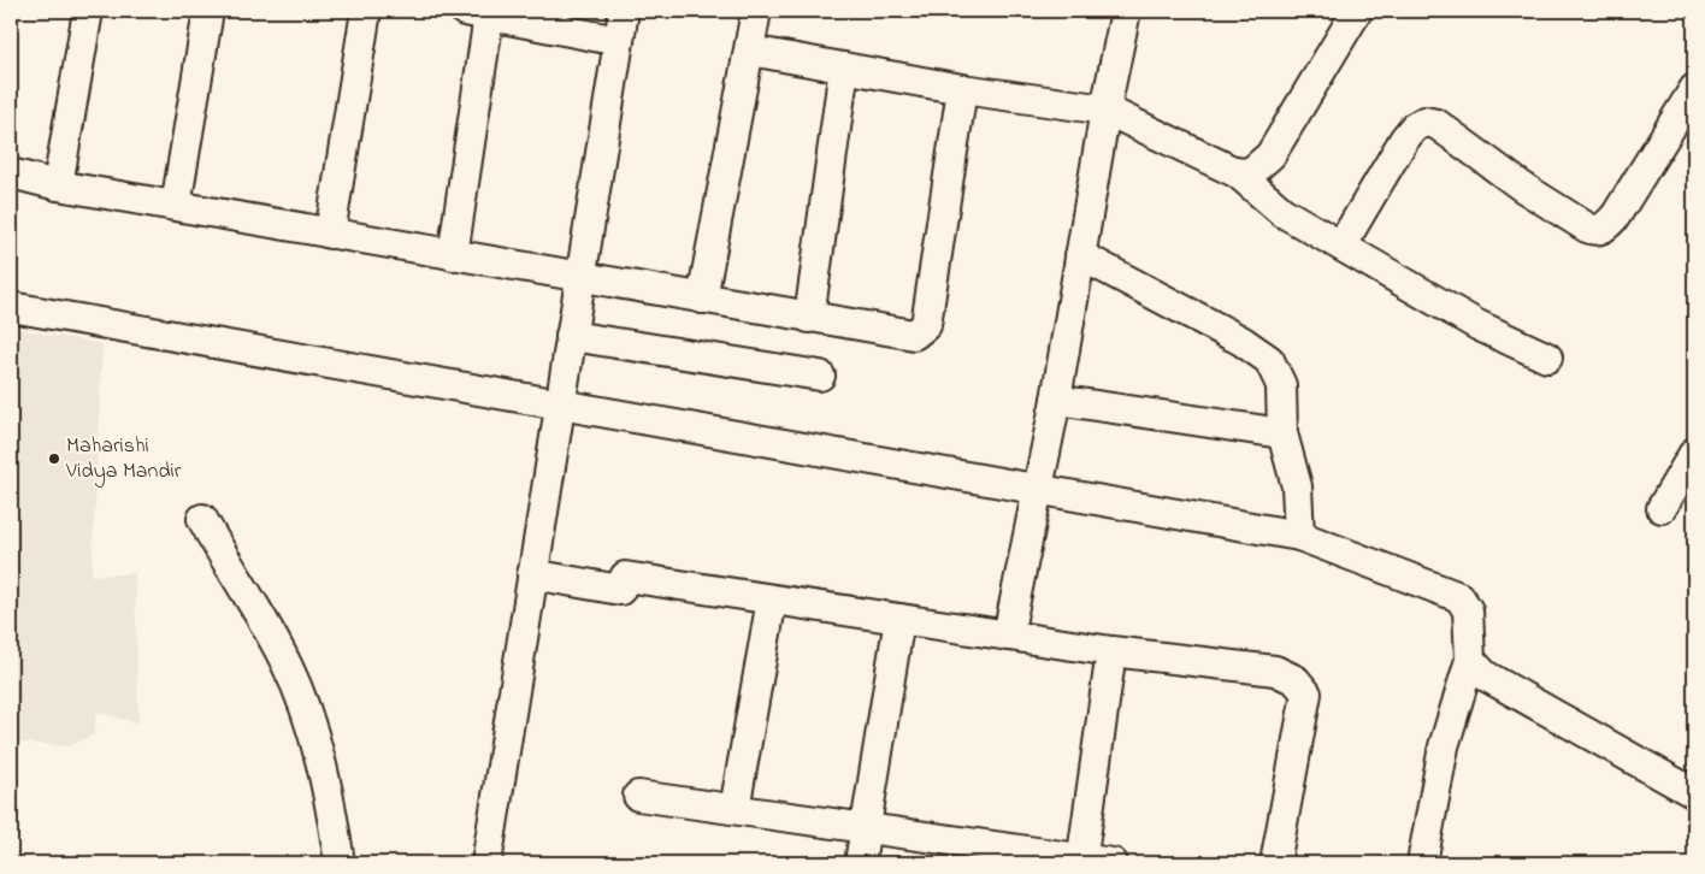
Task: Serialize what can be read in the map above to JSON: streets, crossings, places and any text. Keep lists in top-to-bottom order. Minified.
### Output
{"places":["Maharishi Vidya Mandir"]}
